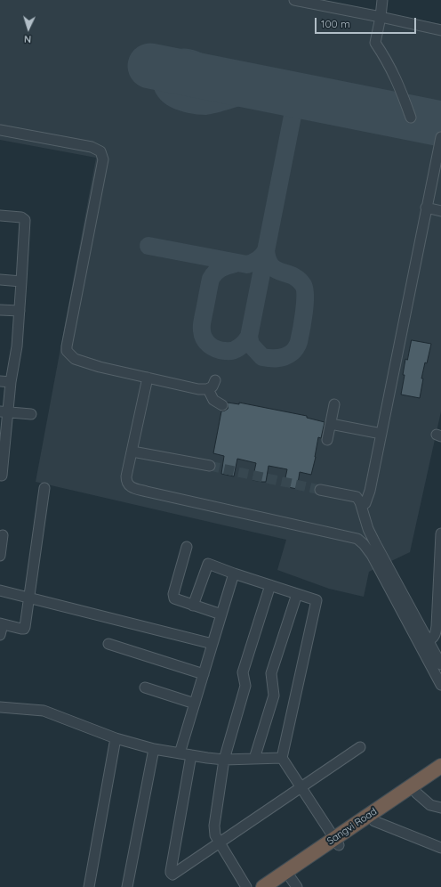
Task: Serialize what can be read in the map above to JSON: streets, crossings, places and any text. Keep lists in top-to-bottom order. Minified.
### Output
{"streets":{"highway":["Sangvi Road"]},"scale_bar":"100 m","north":"bottom"}
